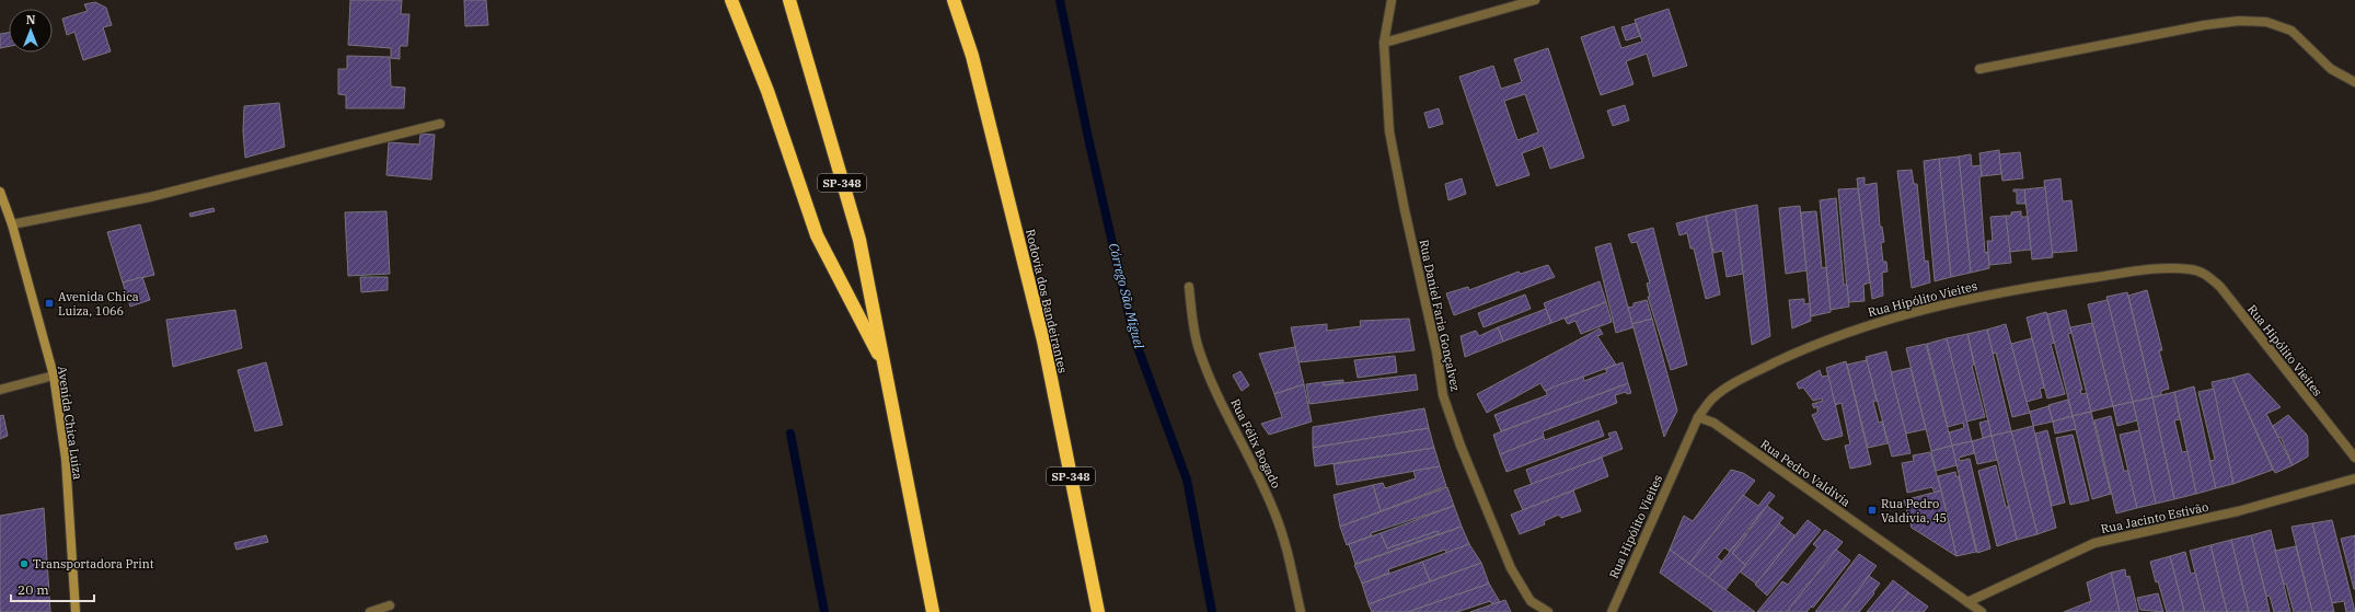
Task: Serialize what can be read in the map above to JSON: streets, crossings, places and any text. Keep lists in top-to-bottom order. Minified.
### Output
{"streets":{"highway":["SP-348","Rodovia dos Bandeirantes"],"main road":["Avenida Chica Luiza"],"street":["Rua Hipólito Vieites","Rua Daniel Faria Gonçalvez","Rua Félix Bogado","Rua Pedro Valdivia","Rua Jacinto Estivão"]},"crossings":[["Rua Hipólito Vieites","Rua Pedro Valdivia"],["Rua Pedro Valdivia","Rua Jacinto Estivão"]],"water":["Córrego São Miguel"],"places":{"transit":["Avenida Chica Luiza, 1066","Rua Pedro Valdívia, 45"],"other":["Transportadora Print"]},"scale_bar":"20 m","north":"top"}
